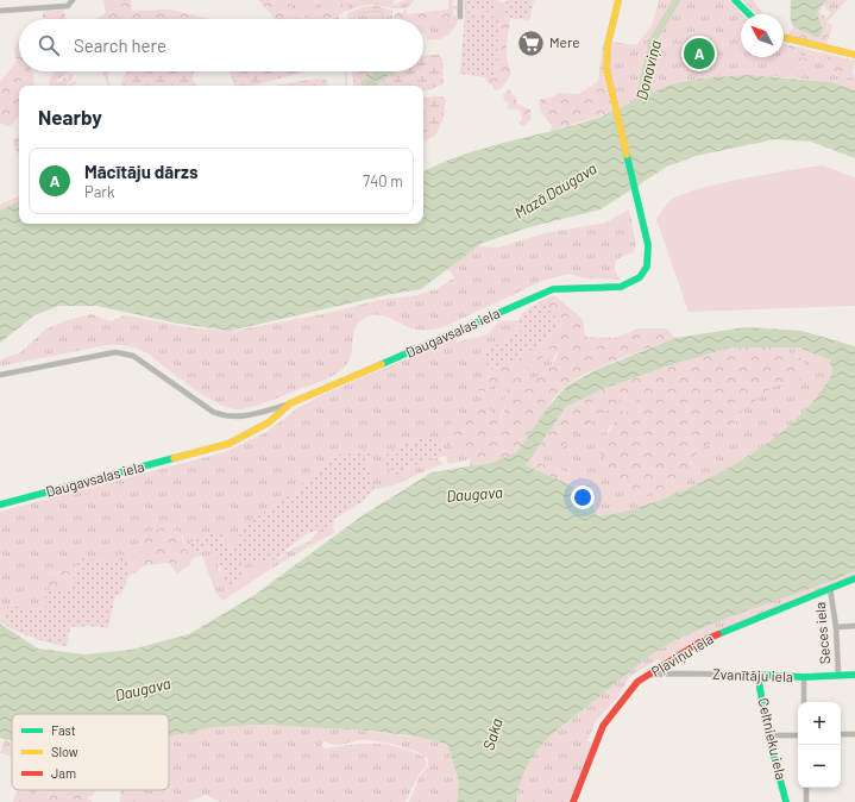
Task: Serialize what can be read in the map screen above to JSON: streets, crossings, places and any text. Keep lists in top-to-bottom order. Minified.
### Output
{"streets":{"street":["Daugavsalas iela","Seces iela","Pļaviņu iela","Zvanītāju iela","Celtnieku iela"]},"crossings":[["Seces iela","Pļaviņu iela"],["Seces iela","Zvanītāju iela"],["Pļaviņu iela","Zvanītāju iela"],["Zvanītāju iela","Celtnieku iela"]],"water":["Donaviņa","Mazā Daugava","Daugava","Saka"],"places":{"supermarket":["Mere"]},"legend":["Fast","Slow","Jam"],"north":"top left","page":{"search":"Search here","pins":"A","heading":"Nearby","list":[{"mark":"A","name":"Mācītāju dārzs","note":"Park","value":"740 m"}],"map_buttons":["+","−"]}}
